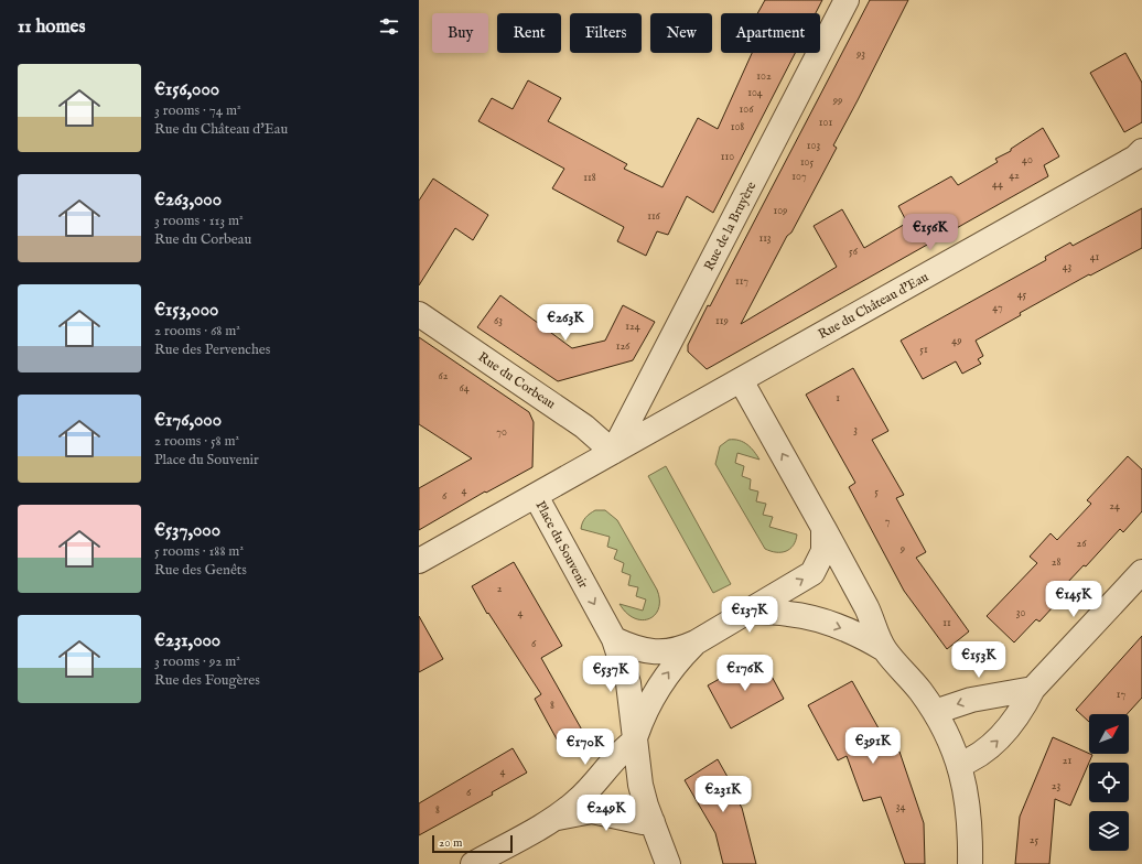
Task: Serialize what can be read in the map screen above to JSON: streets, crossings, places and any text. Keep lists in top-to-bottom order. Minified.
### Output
{"streets":{"street":["Rue de la Bruyère","Rue du Château d'Eau","Rue du Corbeau","Place du Souvenir"]},"crossings":[["Rue de la Bruyère","Rue du Corbeau"],["Rue de la Bruyère","Place du Souvenir"],["Rue du Château d'Eau","Place du Souvenir"],["Rue du Corbeau","Place du Souvenir"]],"house_numbers":["93","102","104","99","106","101","108","103","110","40","105","42","107","118","44","109","116","113","56","41","43","117","45","47","63","119","124","49","126","51","62","64","1","3","70","4","5","6","24","7","26","9","28","2","4","30","11","6","17","8","21","4","23","6","34","8","25"],"scale_bar":"20 m","north":"top right","page":{"heading":"11 homes","chip":["Buy","Rent","Filters","New","Apartment"],"list":[{"name":"€156,000","note":"3 rooms · 74 m² · Rue du Château d'Eau"},{"name":"€263,000","note":"3 rooms · 113 m² · Rue du Corbeau"},{"name":"€153,000","note":"2 rooms · 68 m² · Rue des Pervenches"},{"name":"€176,000","note":"2 rooms · 58 m² · Place du Souvenir"},{"name":"€537,000","note":"5 rooms · 188 m² · Rue des Genêts"},{"name":"€231,000","note":"3 rooms · 92 m² · Rue des Fougères"}],"price":["€156K","€263K","€145K","€137K","€153K","€176K","€537K","€391K","€170K","€231K","€249K"],"scale":"20 m"}}
